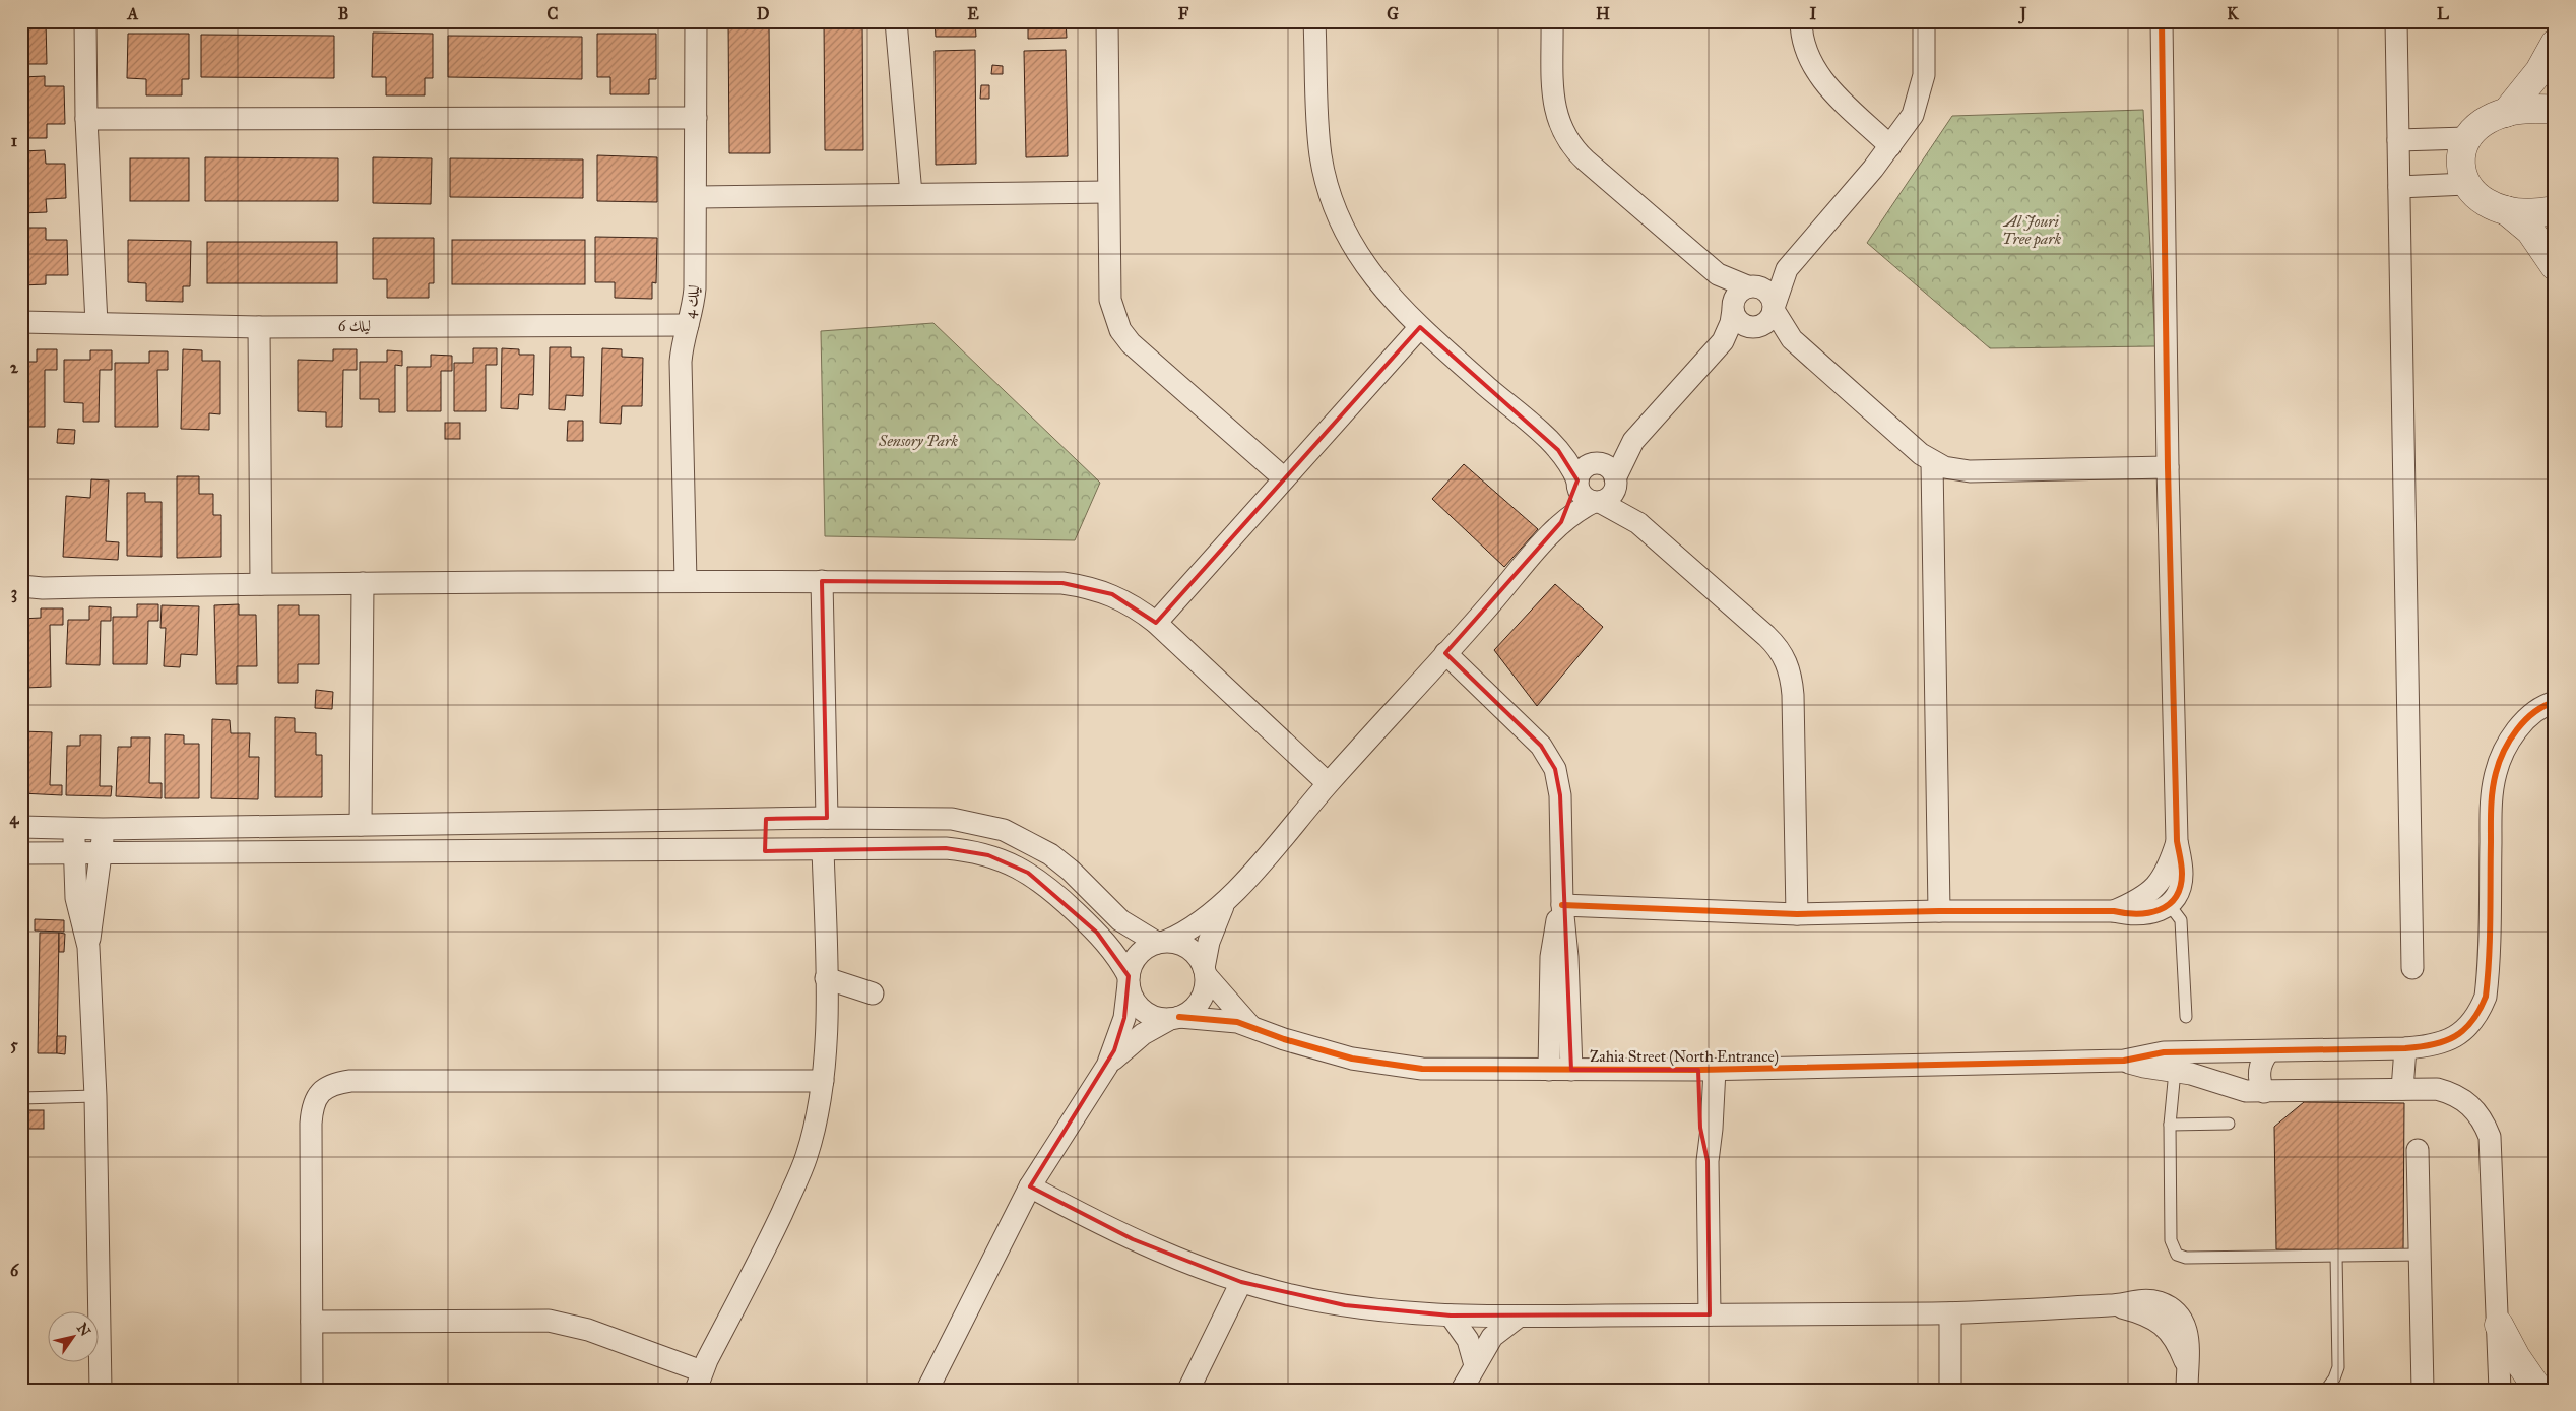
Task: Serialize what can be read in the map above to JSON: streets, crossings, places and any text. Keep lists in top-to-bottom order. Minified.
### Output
{"streets":{"street":["ليلك 4","ليلك 6","Zahia Street (North Entrance)"]},"crossings":[["ليلك 4","ليلك 6"]],"parks":["Al Jouri Tree park","Sensory Park"],"north":"top right","grid":{"columns":["A","B","C","D","E","F","G","H","I","J","K","L"],"rows":["1","2","3","4","5","6"]}}
